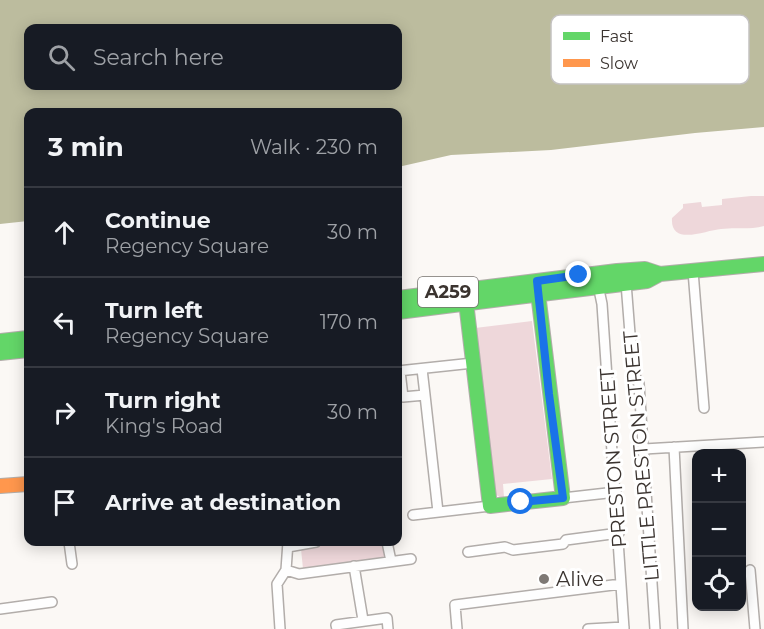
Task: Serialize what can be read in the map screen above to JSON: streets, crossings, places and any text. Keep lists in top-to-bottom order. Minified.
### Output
{"streets":{"main road":["A259"],"street":["LITTLE PRESTON STREET","PRESTON STREET"]},"crossings":[["A259","LITTLE PRESTON STREET"],["A259","PRESTON STREET"]],"places":["Alive"],"legend":["Fast","Slow"],"page":{"search":"Search here","heading":["3 min","Walk · 230 m"],"list":[["Continue","Regency Square","30 m"],["Turn left","Regency Square","170 m"],["Turn right","King's Road","30 m"],"Arrive at destination"],"map_buttons":["+","−"]}}
